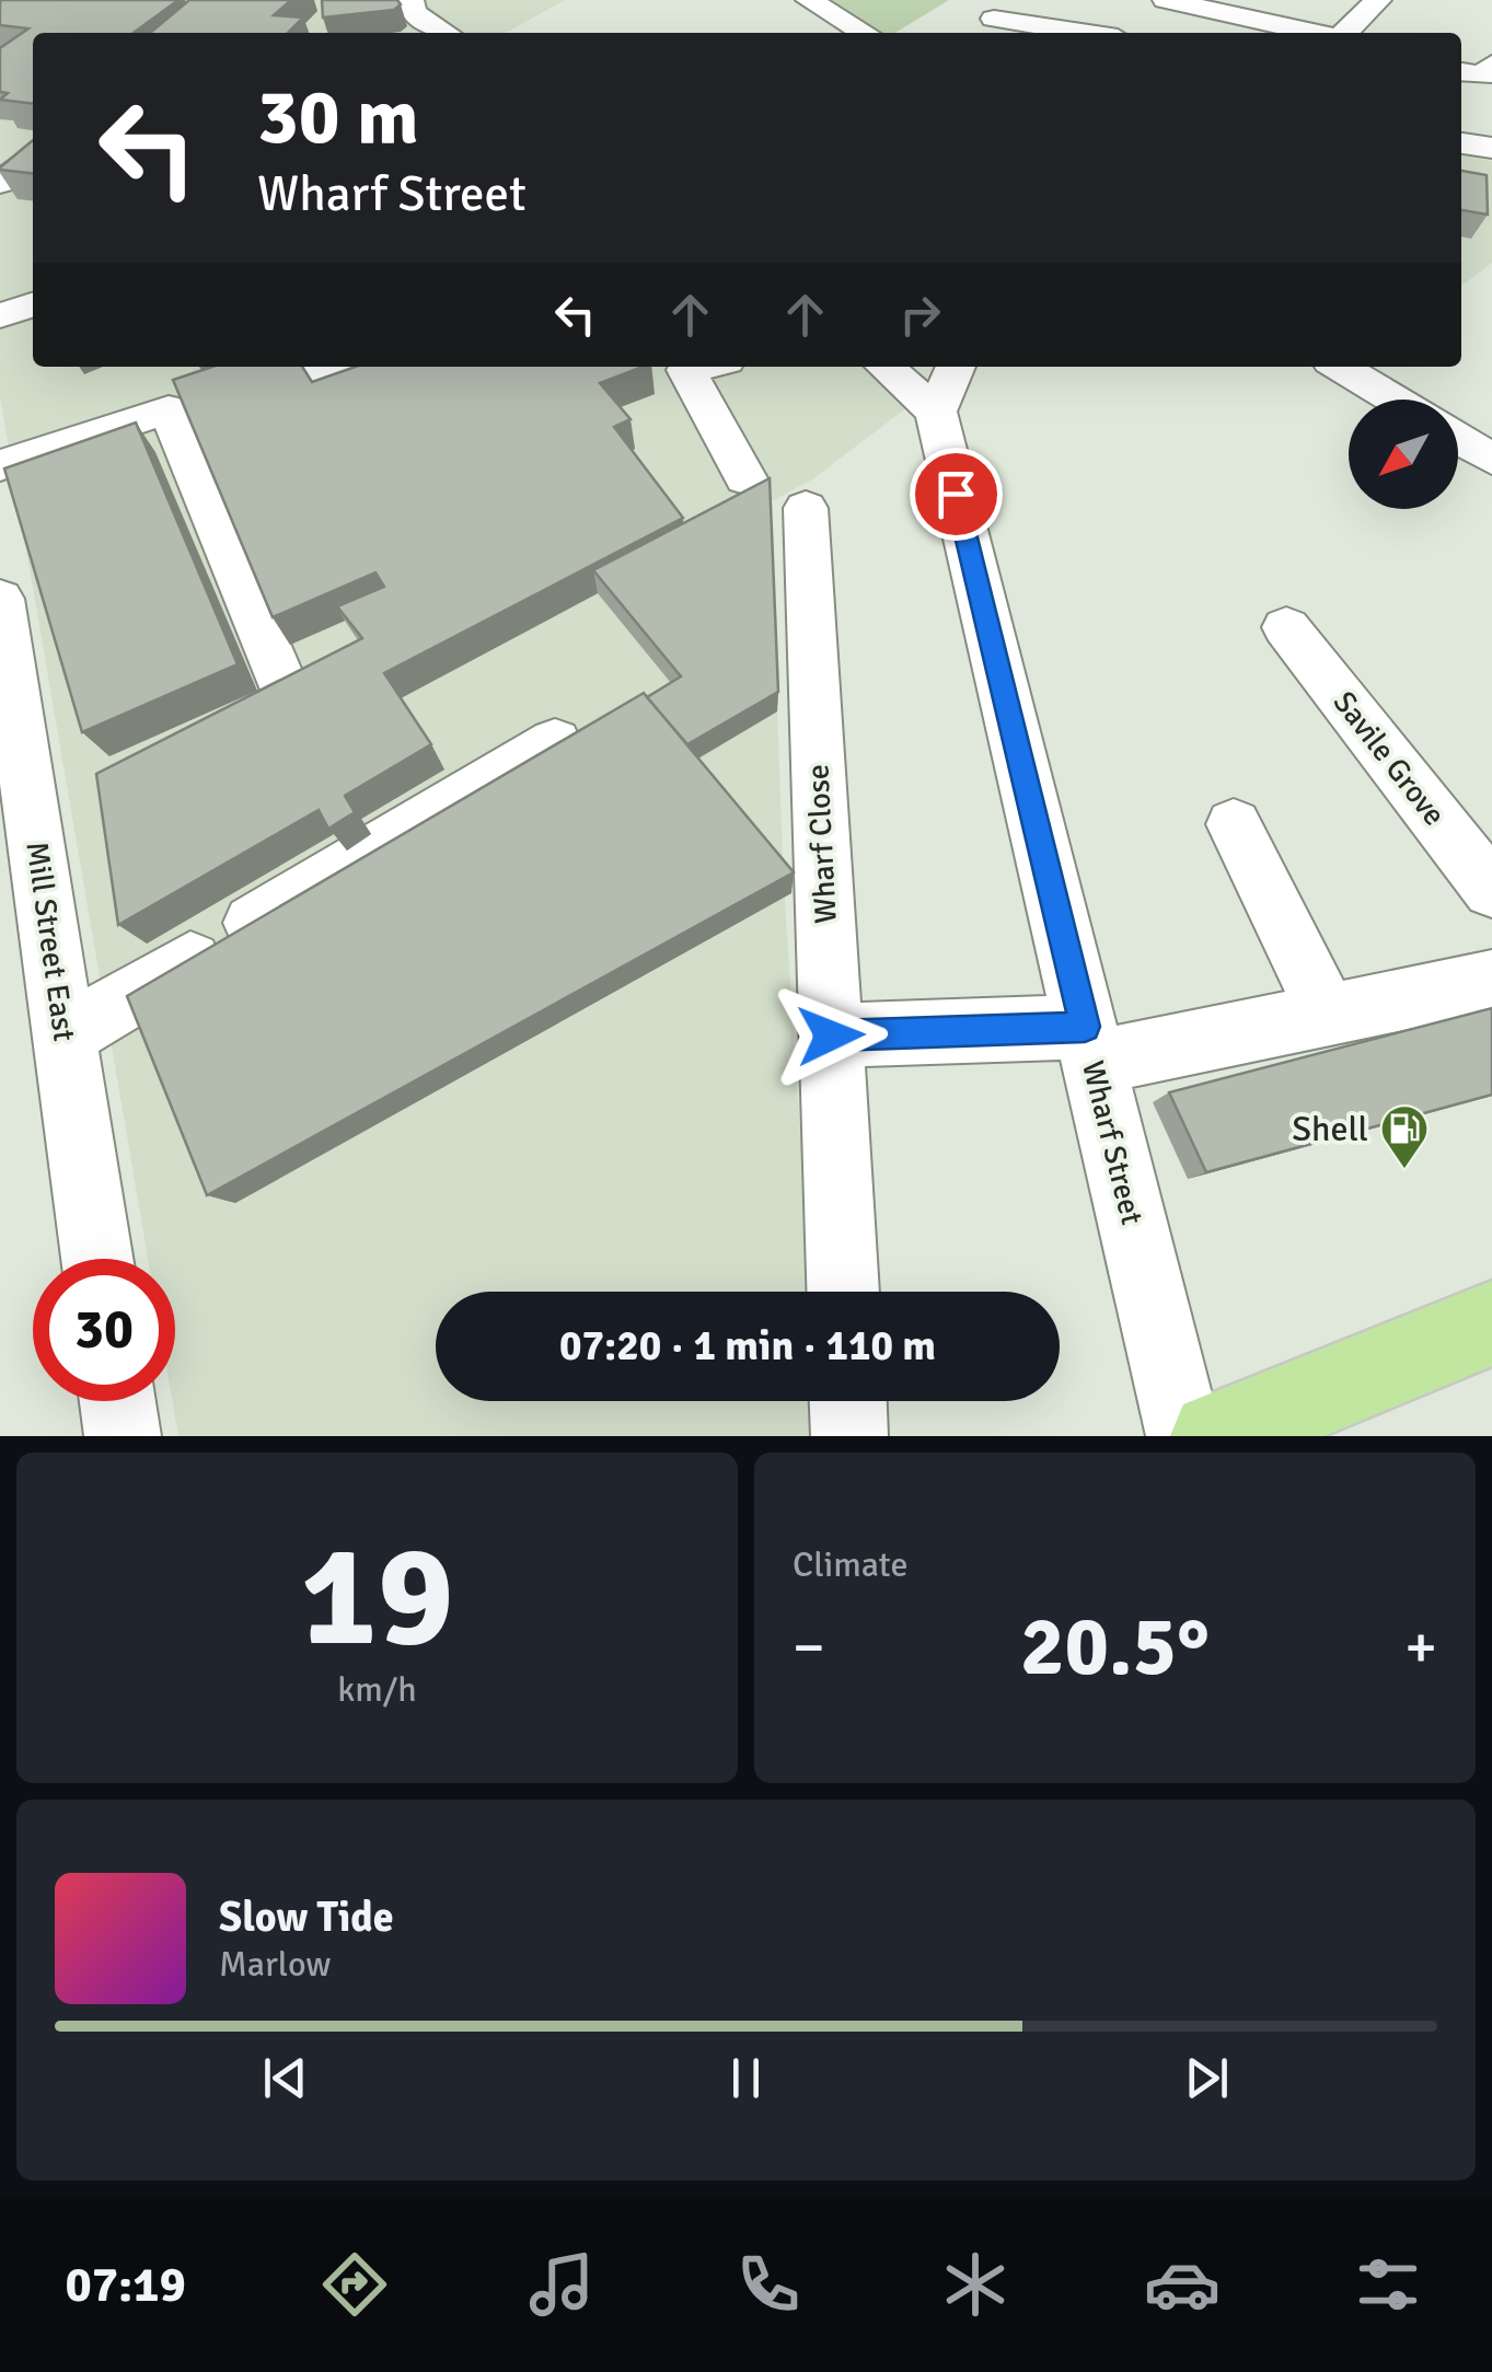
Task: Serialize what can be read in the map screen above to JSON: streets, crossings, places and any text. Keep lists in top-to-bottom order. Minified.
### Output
{"streets":{"street":["Savile Grove","Wharf Close","Mill Street East","Wharf Street"]},"places":{"fuel station":["Shell"]},"north":"bottom left","page":{"turn":["30 m","Wharf Street"],"limit":"30","trip":"07:20 · 1 min · 110 m","tile":[["19","km/h"],"Climate"],"heat":["−","20.5°","+"],"song":["Slow Tide","Marlow"],"tabs":"07:19"}}
